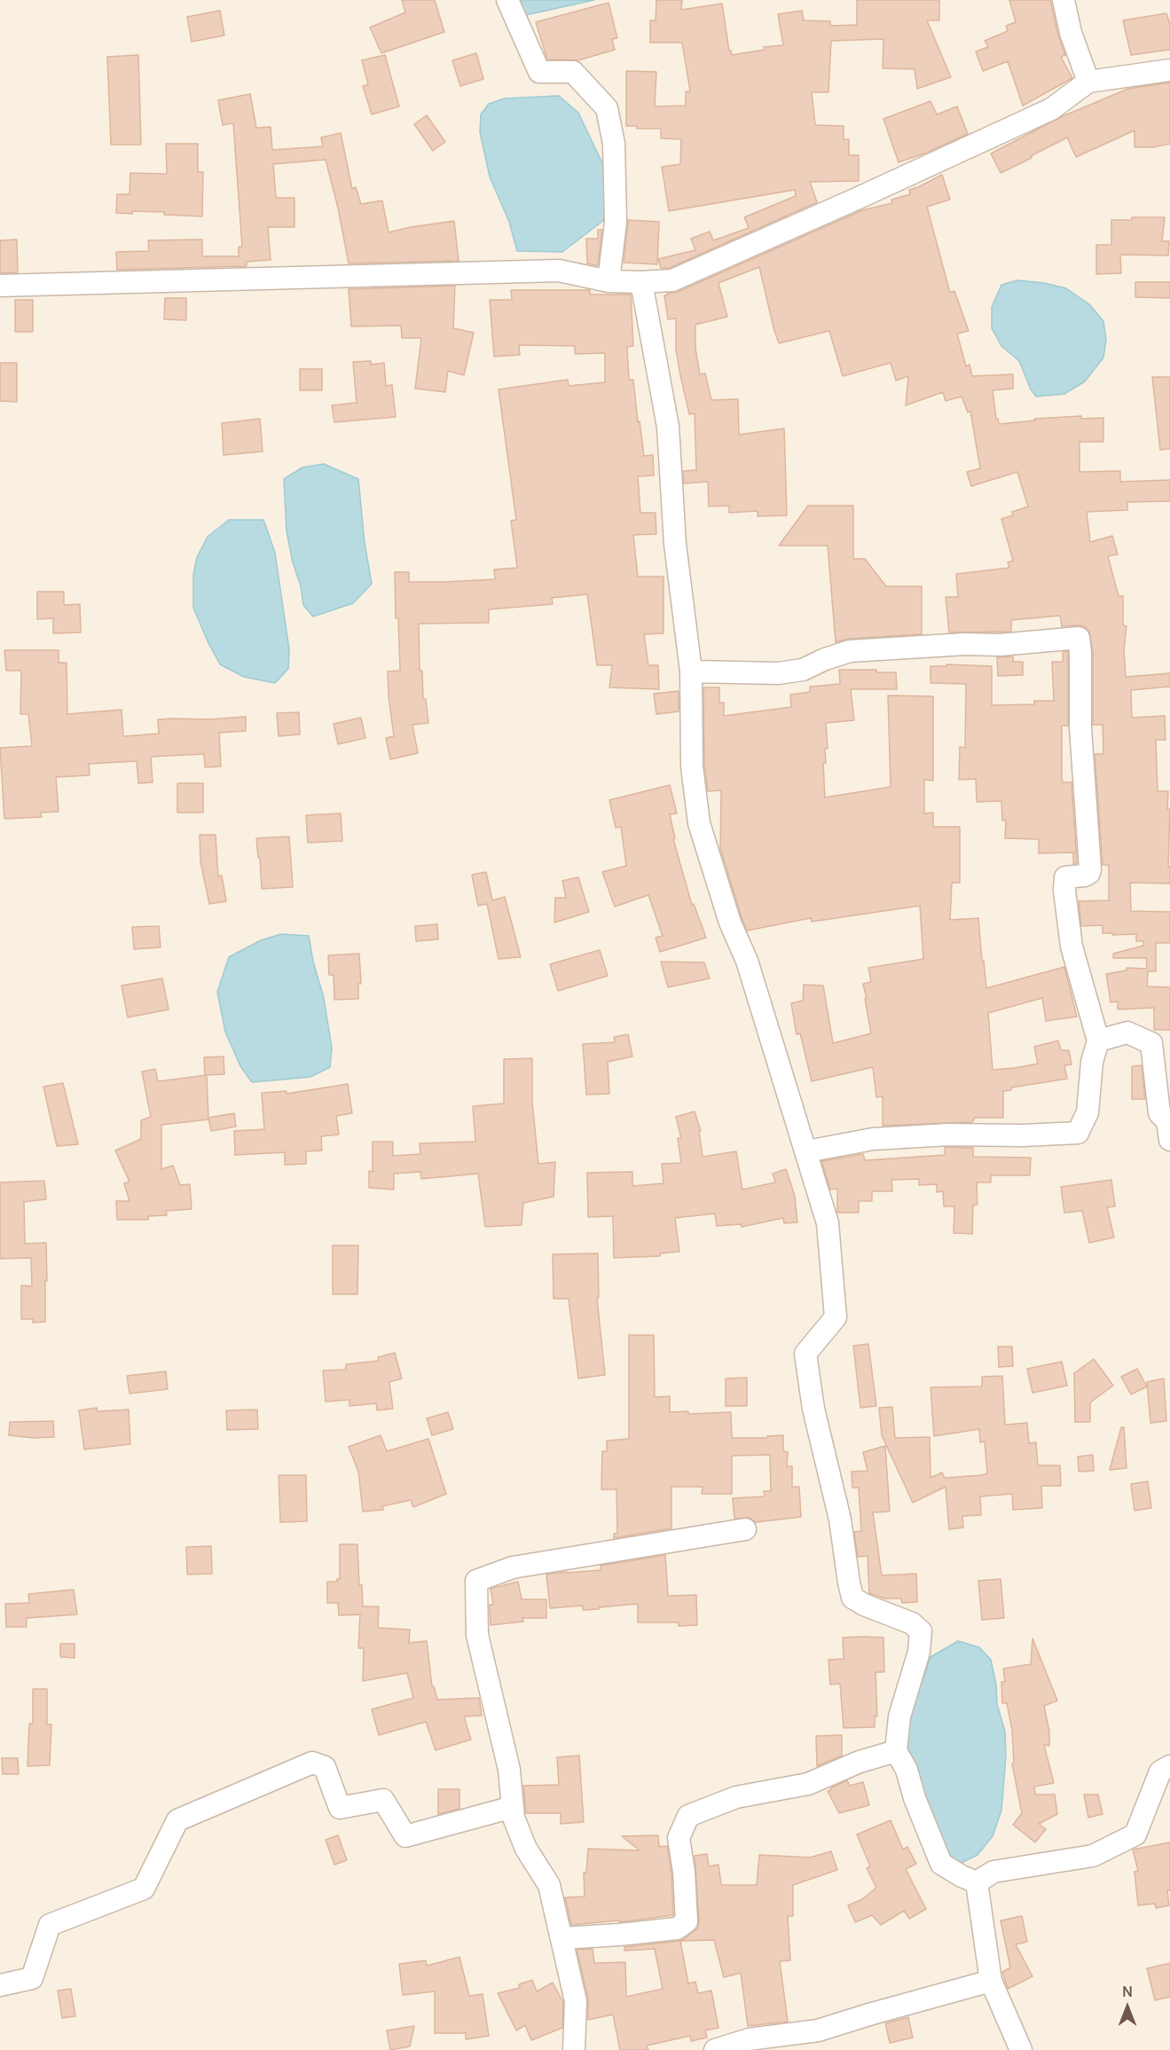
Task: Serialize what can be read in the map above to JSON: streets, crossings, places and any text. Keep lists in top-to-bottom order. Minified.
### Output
{"north":"top"}
